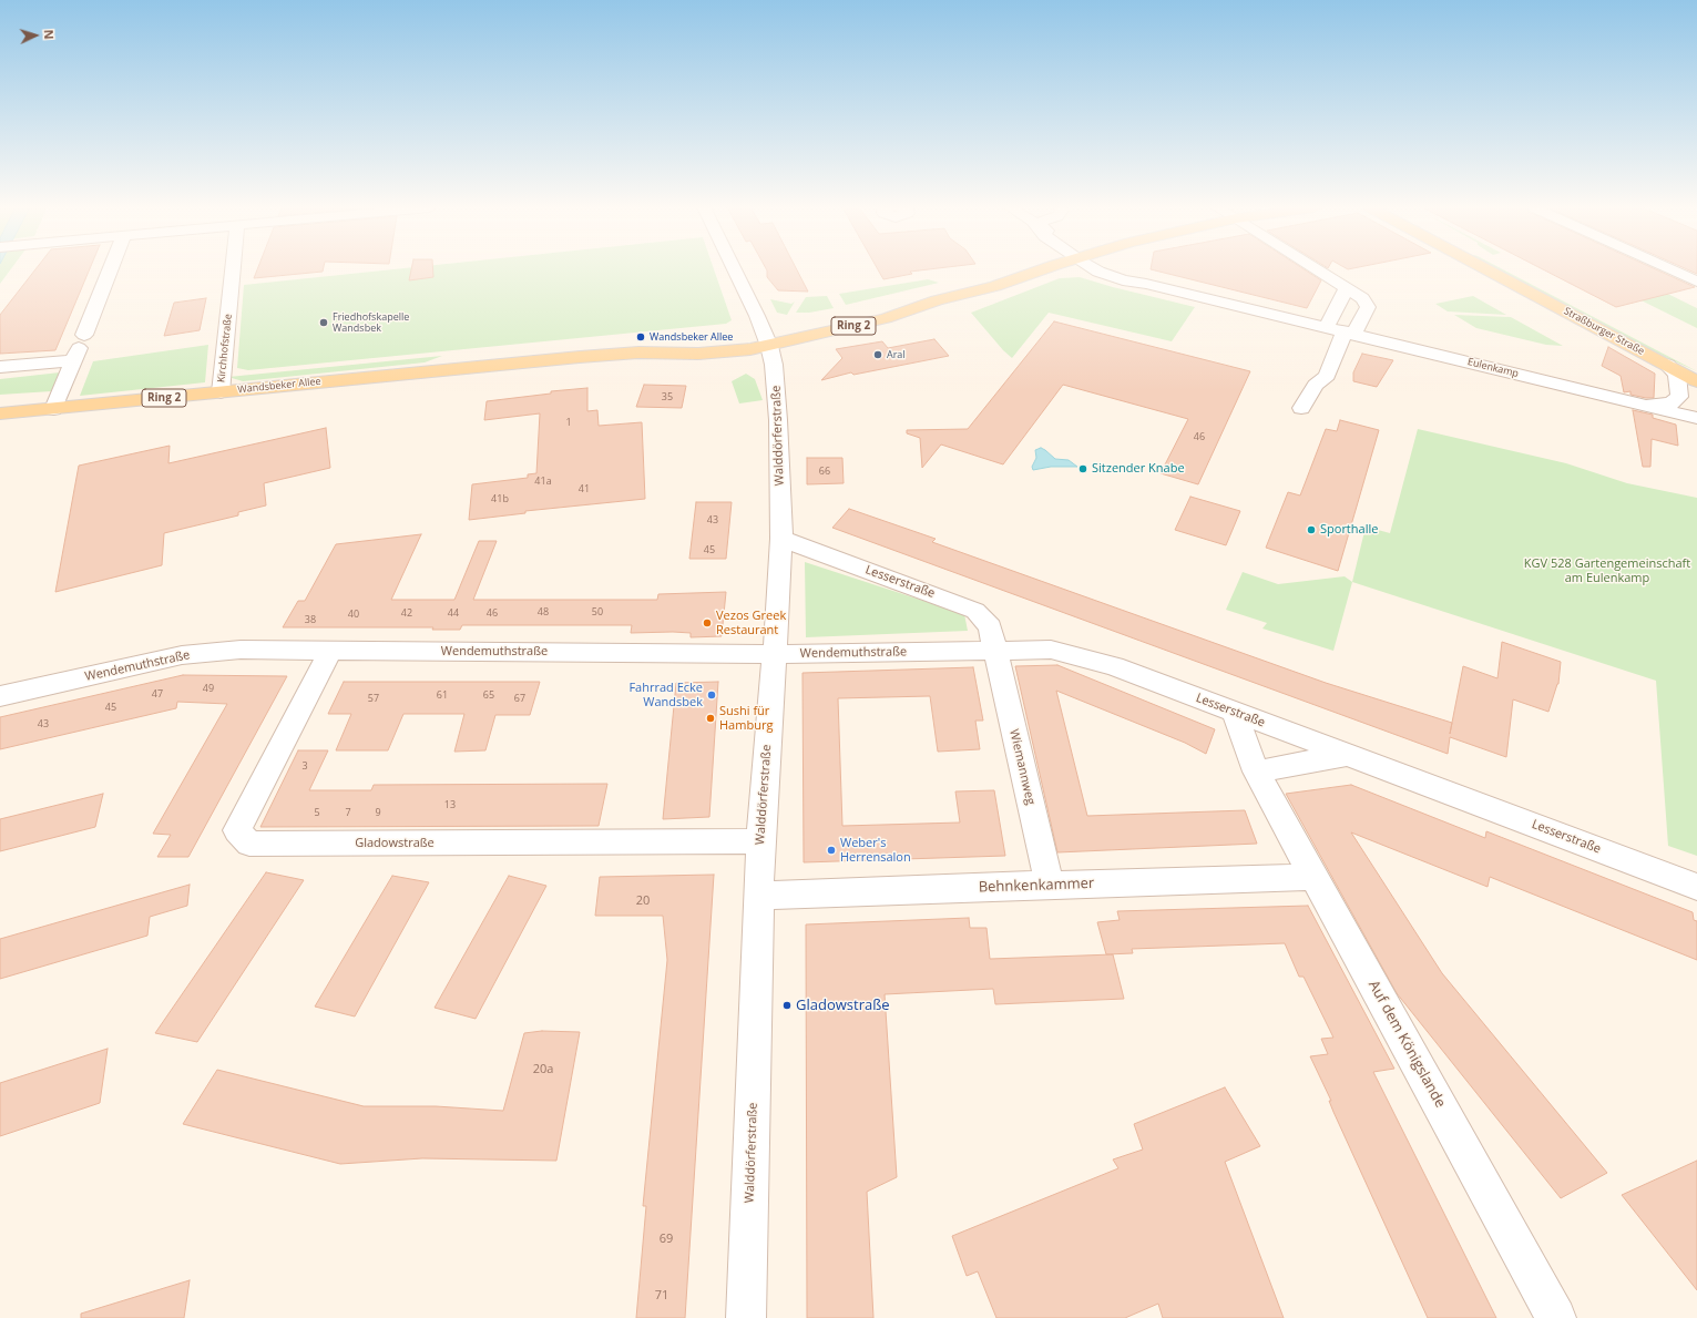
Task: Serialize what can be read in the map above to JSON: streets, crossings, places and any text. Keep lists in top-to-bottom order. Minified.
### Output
{"streets":{"main road":["Ring 2","Straßburger Straße","Wandsbeker Allee"],"street":["Kirchhofstraße","Eulenkamp","Walddörferstraße","Lesserstraße","Wendemuthstraße","Wiemannweg","Gladowstraße","Behnkenkammer","Auf dem Königslande"]},"crossings":[["Ring 2","Wandsbeker Allee"],["Ring 2","Walddörferstraße"],["Straßburger Straße","Eulenkamp"],["Kirchhofstraße","Wandsbeker Allee"],["Wandsbeker Allee","Walddörferstraße"],["Walddörferstraße","Lesserstraße"],["Walddörferstraße","Wendemuthstraße"],["Walddörferstraße","Gladowstraße"],["Walddörferstraße","Behnkenkammer"],["Lesserstraße","Wendemuthstraße"],["Lesserstraße","Wiemannweg"],["Lesserstraße","Auf dem Königslande"],["Wendemuthstraße","Wiemannweg"],["Wendemuthstraße","Gladowstraße"],["Wiemannweg","Behnkenkammer"],["Behnkenkammer","Auf dem Königslande"]],"parks":["KGV 528 Gartengemeinschaft am Eulenkamp"],"places":["Friedhofskapelle Wandsbek","Wandsbeker Allee","Aral","Sitzender Knabe","Sporthalle","Vezos Greek Restaurant","Fahrrad Ecke Wandsbek","Sushi für Hamburg","Weber's Herrensalon","Gladowstraße"],"house_numbers":["35","1","46","66","41a","41","41b","43","45","48","50","42","44","46","40","38","49","47","61","65","57","67","45","43","3","13","5","7","9","20","20a","69","71"],"north":"right"}
